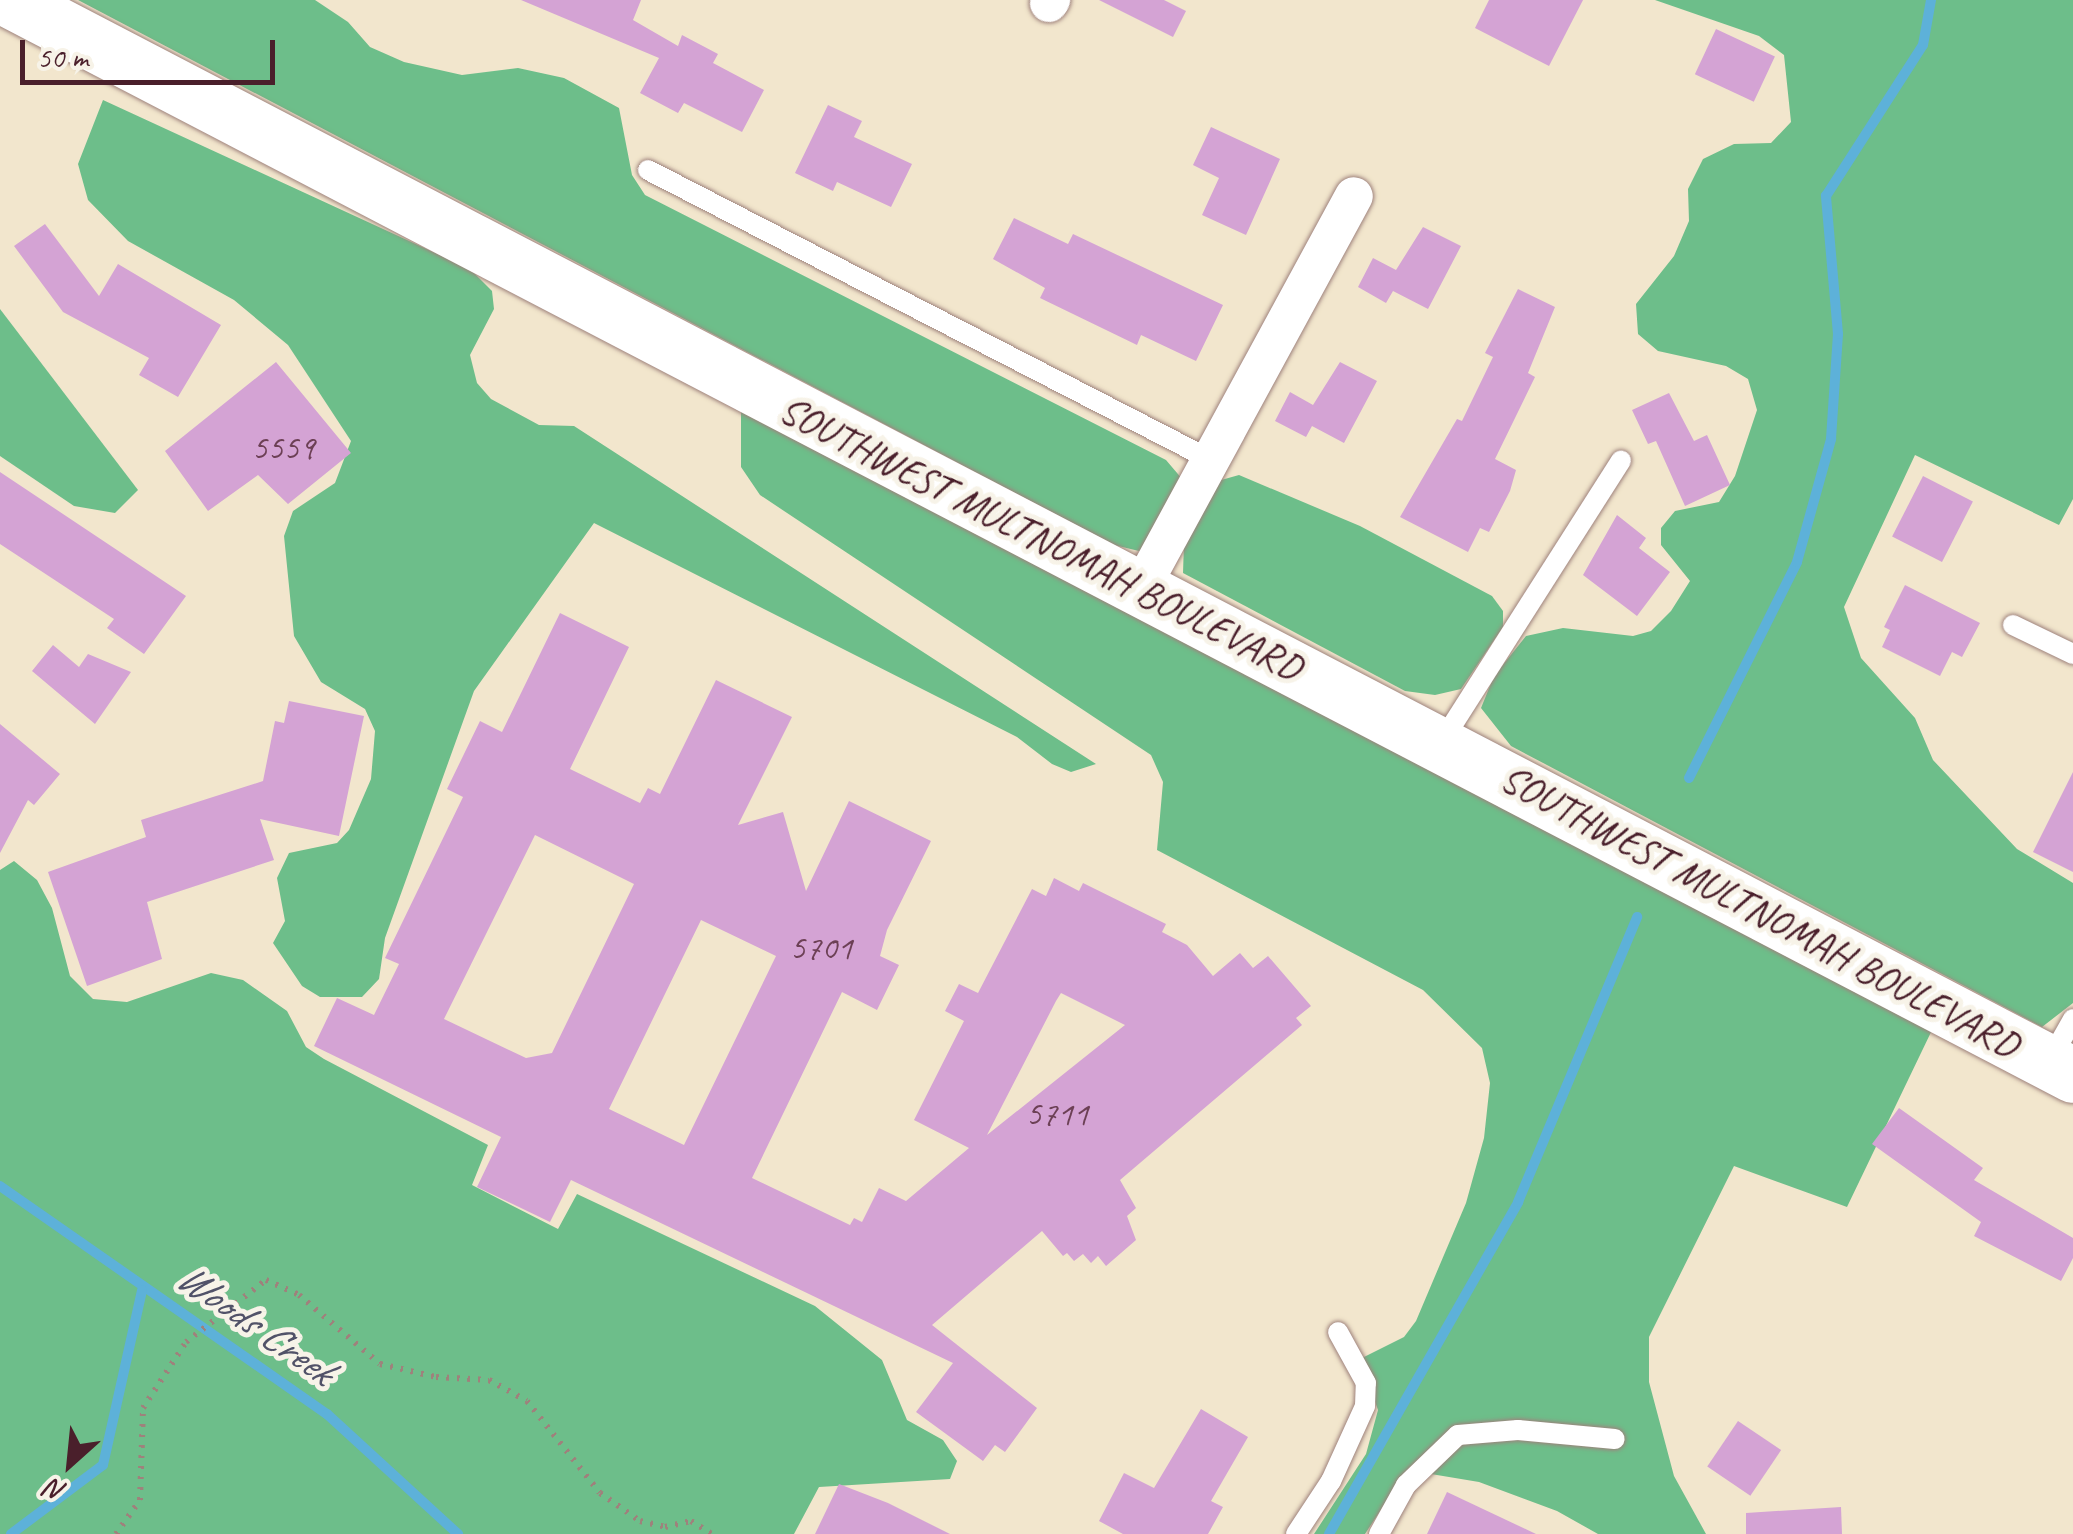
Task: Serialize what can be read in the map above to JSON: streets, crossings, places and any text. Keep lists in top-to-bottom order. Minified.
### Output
{"streets":{"main road":["SOUTHWEST MULTNOMAH BOULEVARD"]},"water":["Woods Creek"],"house_numbers":["5559","5701","5711"],"scale_bar":"50 m","north":"bottom left"}
